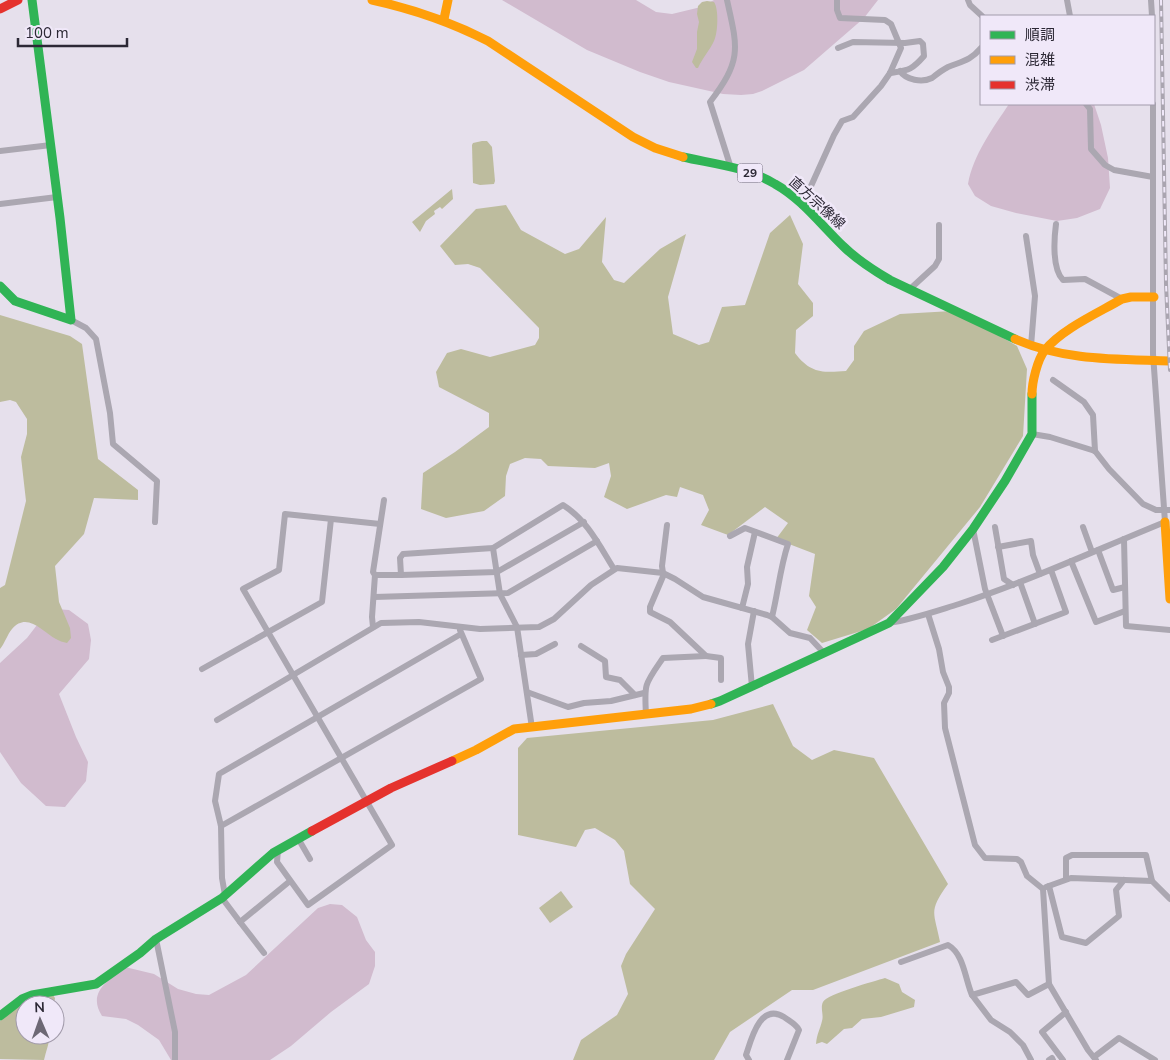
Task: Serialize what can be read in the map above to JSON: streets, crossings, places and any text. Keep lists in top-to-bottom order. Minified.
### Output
{"streets":{"street":["29","直方宗像線"]},"legend":["順調","混雑","渋滞"],"scale_bar":"100 m","north":"top"}
